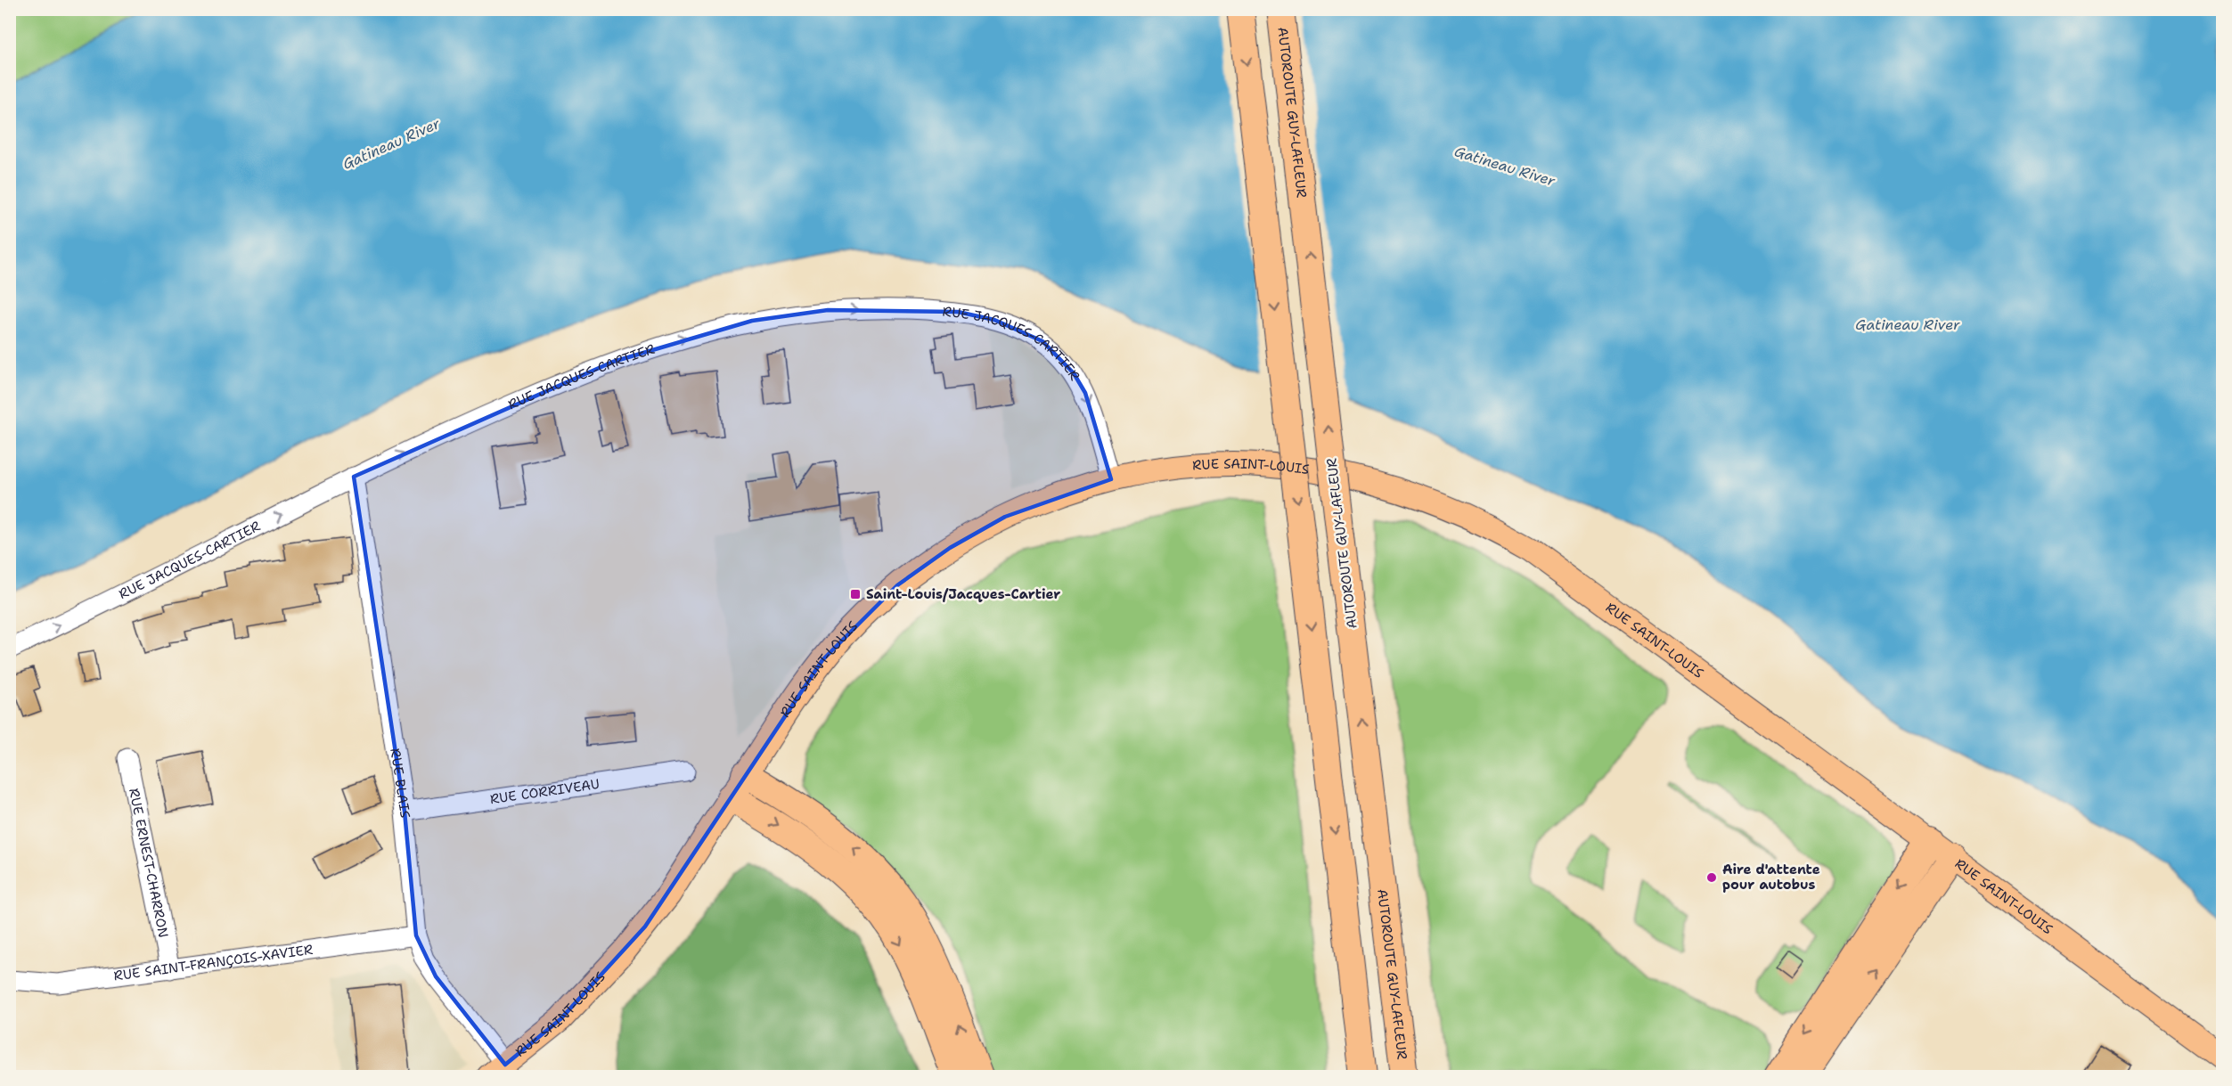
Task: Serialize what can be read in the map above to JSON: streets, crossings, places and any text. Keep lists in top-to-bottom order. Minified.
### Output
{"streets":{"highway":["AUTOROUTE GUY-LAFLEUR"],"main road":["RUE SAINT-LOUIS"],"street":["RUE JACQUES-CARTIER","RUE BLAIS","RUE CORRIVEAU","RUE ERNEST-CHARRON","RUE SAINT-FRANÇOIS-XAVIER"]},"crossings":[["RUE JACQUES-CARTIER","RUE SAINT-LOUIS"],["RUE JACQUES-CARTIER","RUE BLAIS"],["RUE SAINT-LOUIS","RUE BLAIS"],["RUE BLAIS","RUE CORRIVEAU"],["RUE BLAIS","RUE SAINT-FRANÇOIS-XAVIER"],["RUE ERNEST-CHARRON","RUE SAINT-FRANÇOIS-XAVIER"]],"one_way":["RUE JACQUES-CARTIER"],"water":["Gatineau River"],"places":{"transit":["Saint-Louis/Jacques-Cartier"],"other":["Aire d'attente pour autobus"]}}
